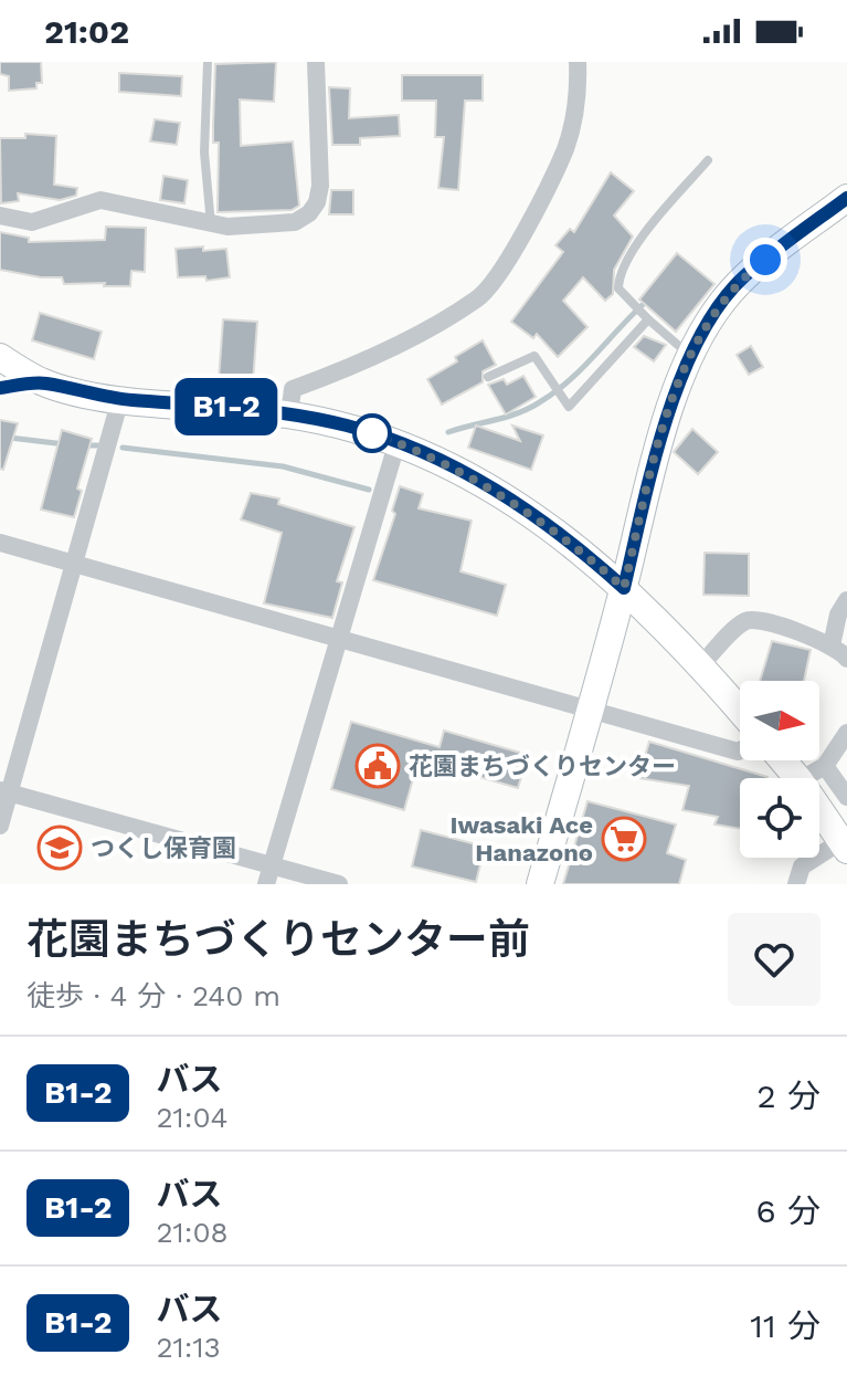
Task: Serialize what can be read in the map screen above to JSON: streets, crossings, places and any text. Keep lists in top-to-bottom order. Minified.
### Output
{"places":{"public building":["花園まちづくりセンター"],"supermarket":["Iwasaki Ace Hanazono"],"school or university":["つくし保育園"]},"lines":["bus line B1-2"],"north":"right","page":{"status":"21:02","on_map":"B1-2","heading":["花園まちづくりセンター前","徒歩 · 4 分 · 240 m"],"list":[{"mark":"B1-2","name":"バス","note":"21:04","value":"2 分"},{"mark":"B1-2","name":"バス","note":"21:08","value":"6 分"},{"mark":"B1-2","name":"バス","note":"21:13","value":"11 分"}]}}
